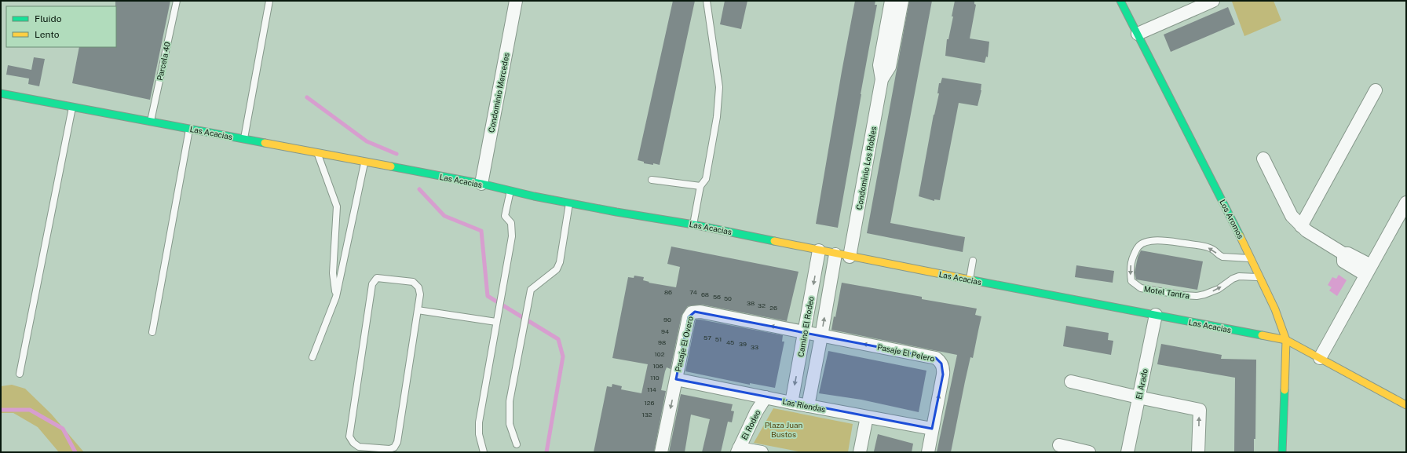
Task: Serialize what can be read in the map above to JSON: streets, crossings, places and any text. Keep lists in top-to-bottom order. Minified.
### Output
{"streets":{"street":["Condominio Mercedes","Las Acacias","Condominio Los Robles","Los Aromos","Camino El Rodeo","Pasaje El Overo","Pasaje El Pelero","El Arado","Las Riendas","El Rodeo"],"lane":["Parcela 40","Motel Tantra"]},"crossings":[["Parcela 40","Las Acacias"],["Condominio Mercedes","Las Acacias"],["Las Acacias","Condominio Los Robles"],["Las Acacias","Los Aromos"],["Las Acacias","Camino El Rodeo"],["Las Acacias","El Arado"],["Los Aromos","Motel Tantra"],["Camino El Rodeo","Pasaje El Overo"],["Camino El Rodeo","Pasaje El Pelero"],["Camino El Rodeo","Las Riendas"],["Pasaje El Overo","Las Riendas"],["Pasaje El Pelero","Las Riendas"],["Las Riendas","El Rodeo"]],"parks":["Plaza Juan Bustos"],"house_numbers":["86","74","68","56","50","38","32","26","90","94","57","51","98","45","39","33","102","106","110","114","126","132"],"legend":["Fluido","Lento"]}
